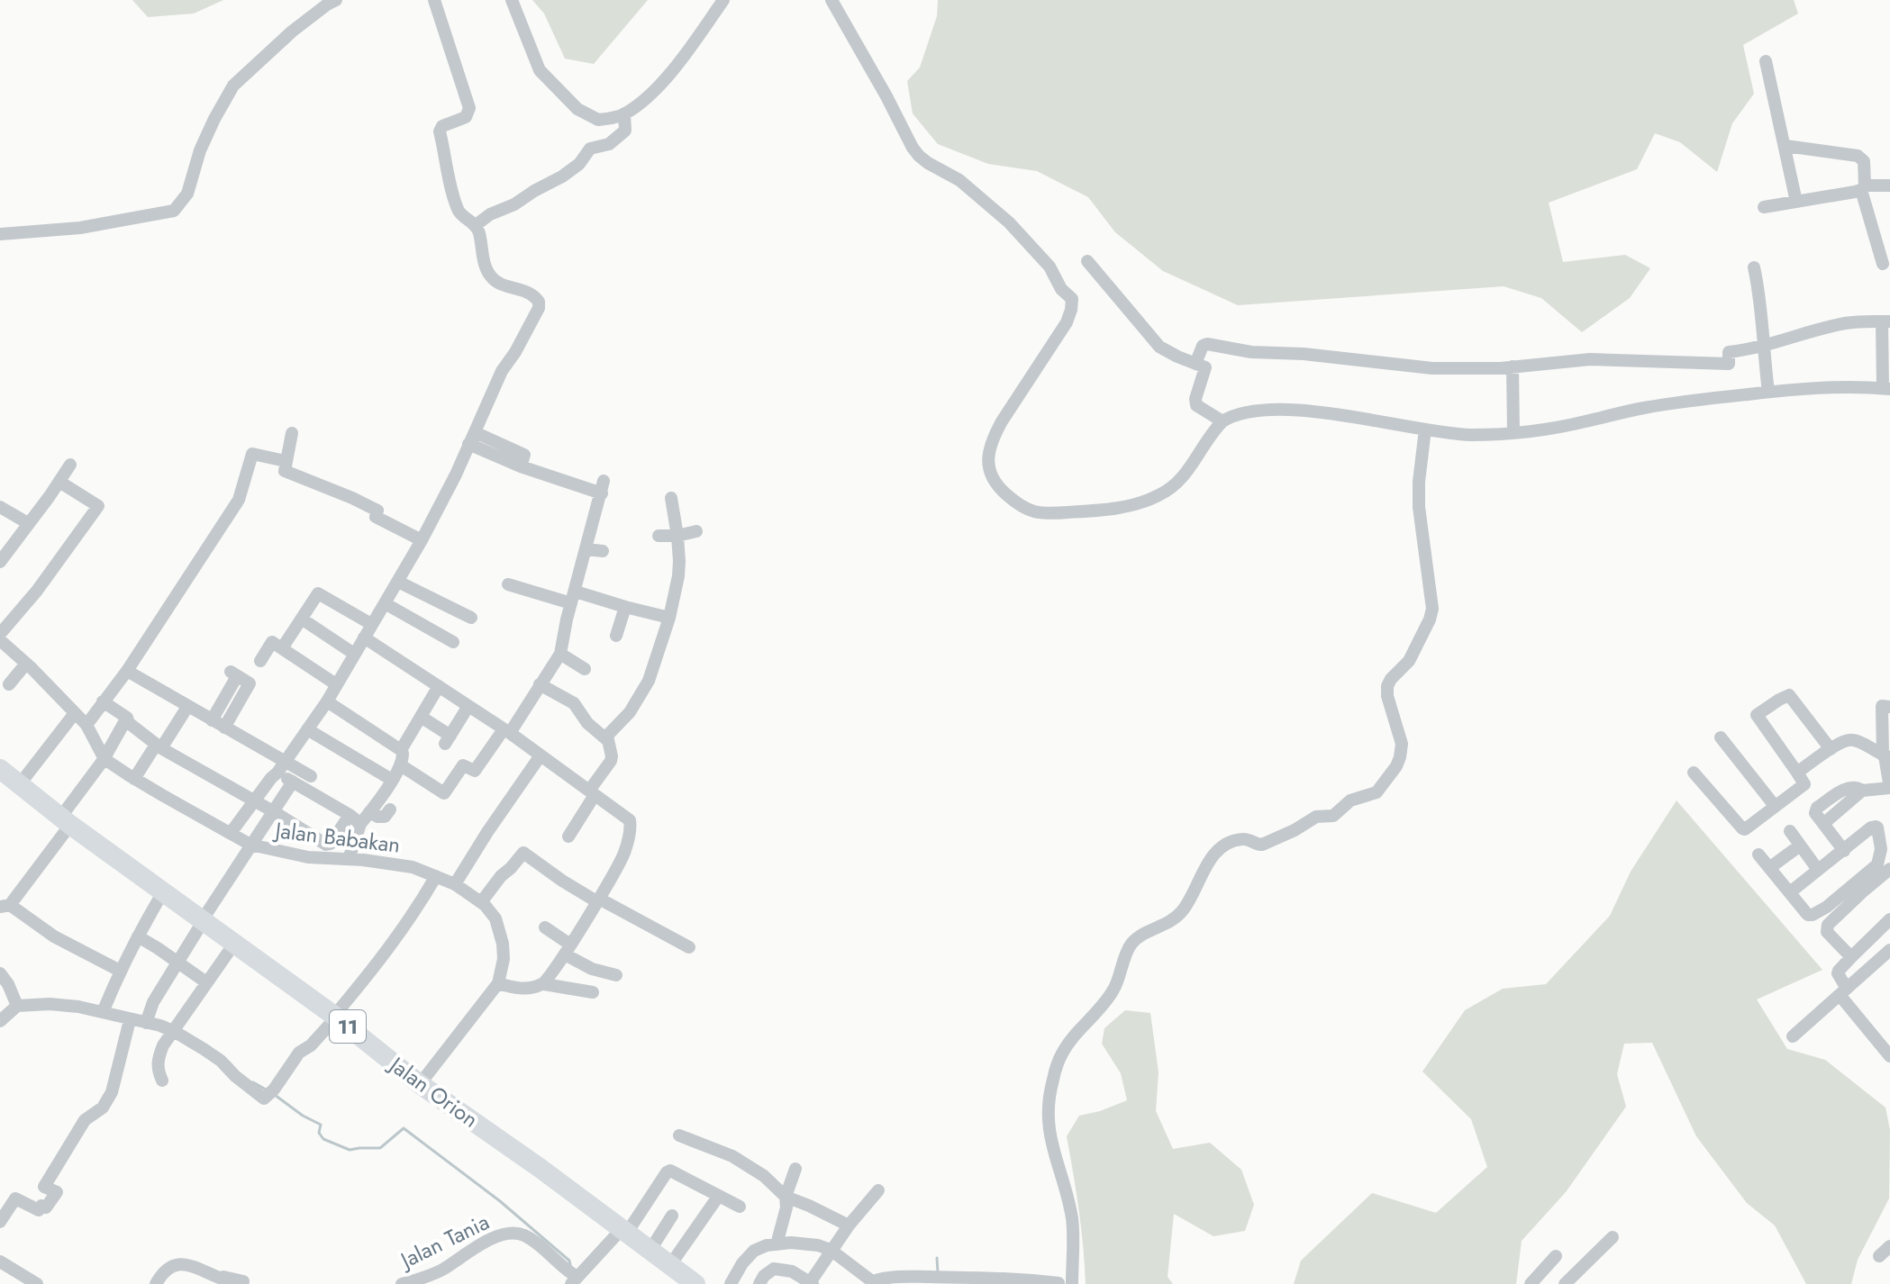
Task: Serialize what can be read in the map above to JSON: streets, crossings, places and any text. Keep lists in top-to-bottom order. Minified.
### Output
{"streets":{"highway":["11","Jalan Orion"],"street":["Jalan Babakan","Jalan Tania"]}}
